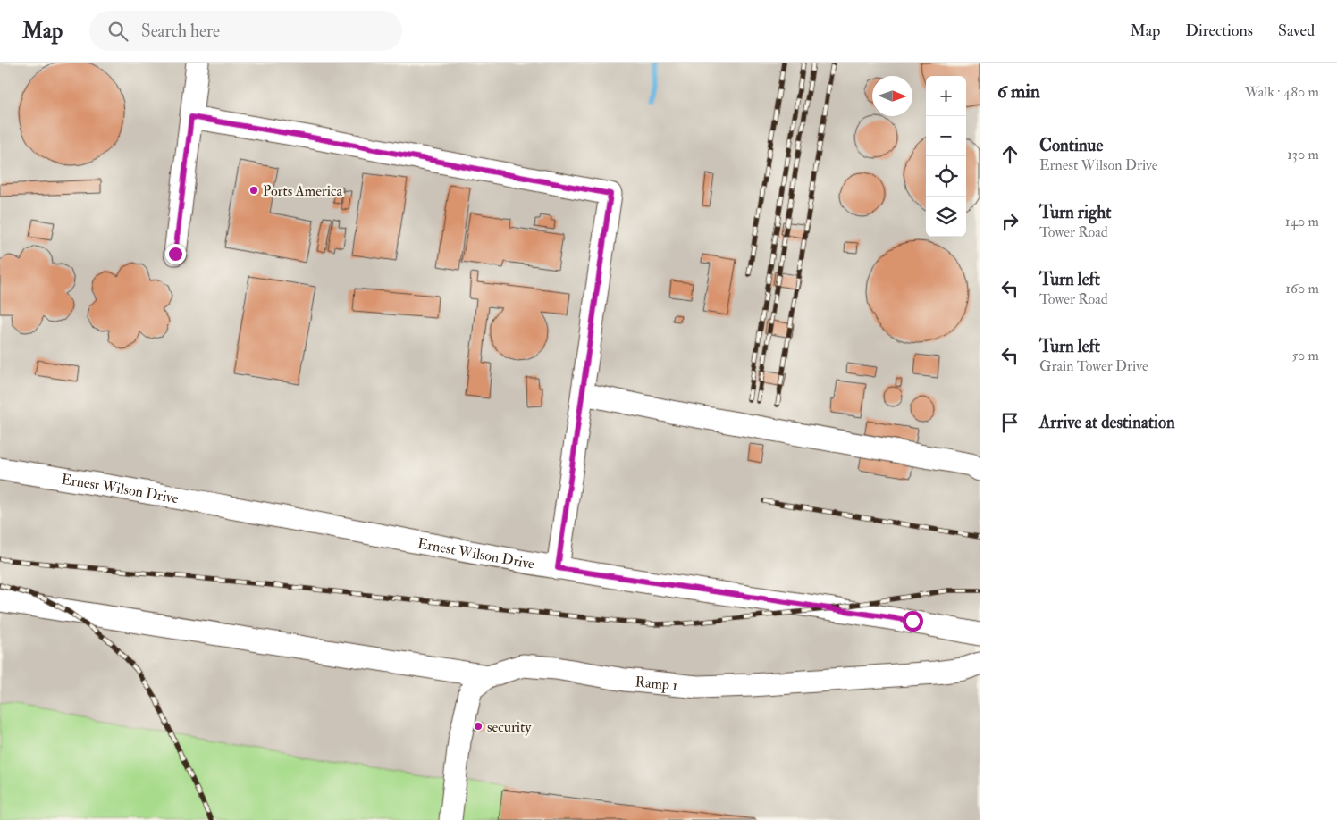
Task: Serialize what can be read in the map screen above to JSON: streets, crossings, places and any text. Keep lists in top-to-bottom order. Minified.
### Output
{"streets":{"lane":["Ernest Wilson Drive","Ramp 1"]},"places":["Ports America","security"],"north":"right","page":{"header":"Map","search":"Search here","nav":["Map","Directions","Saved"],"heading":["6 min","Walk · 480 m"],"map_buttons":["+","−"],"list":[["Continue","Ernest Wilson Drive","130 m"],["Turn right","Tower Road","140 m"],["Turn left","Tower Road","160 m"],["Turn left","Grain Tower Drive","50 m"],"Arrive at destination"]}}
